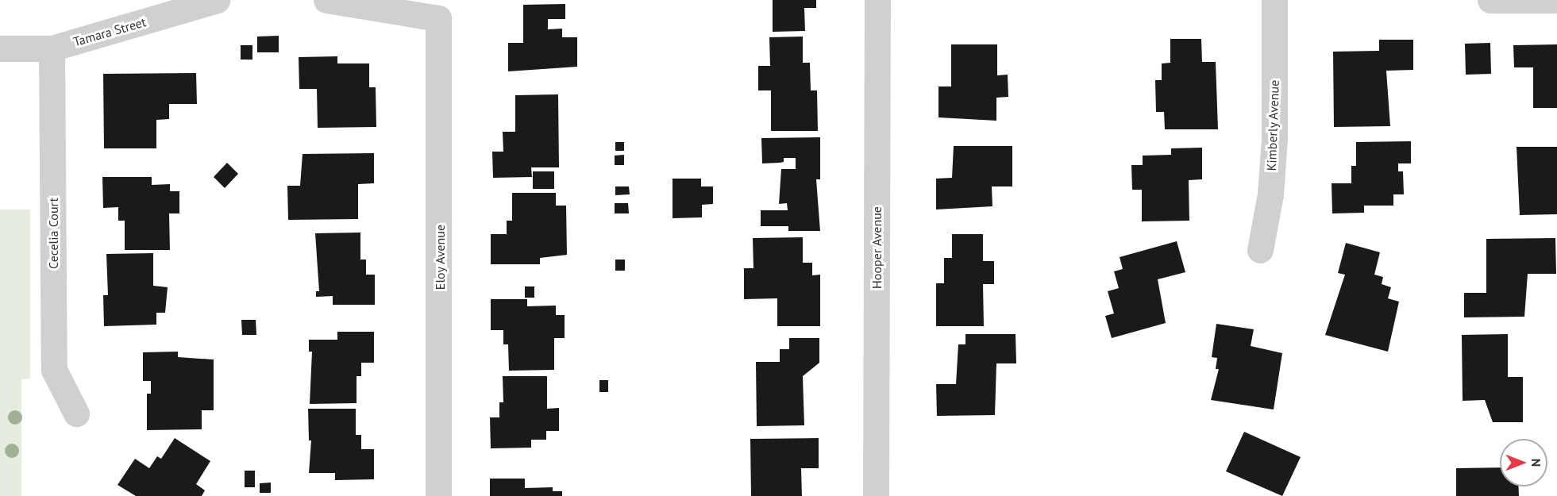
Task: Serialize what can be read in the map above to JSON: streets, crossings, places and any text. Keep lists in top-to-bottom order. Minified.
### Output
{"streets":{"street":["Tamara Street","Kimberly Avenue","Cecelia Court","Hooper Avenue","Eloy Avenue"]},"crossings":[["Tamara Street","Cecelia Court"]],"north":"right"}
